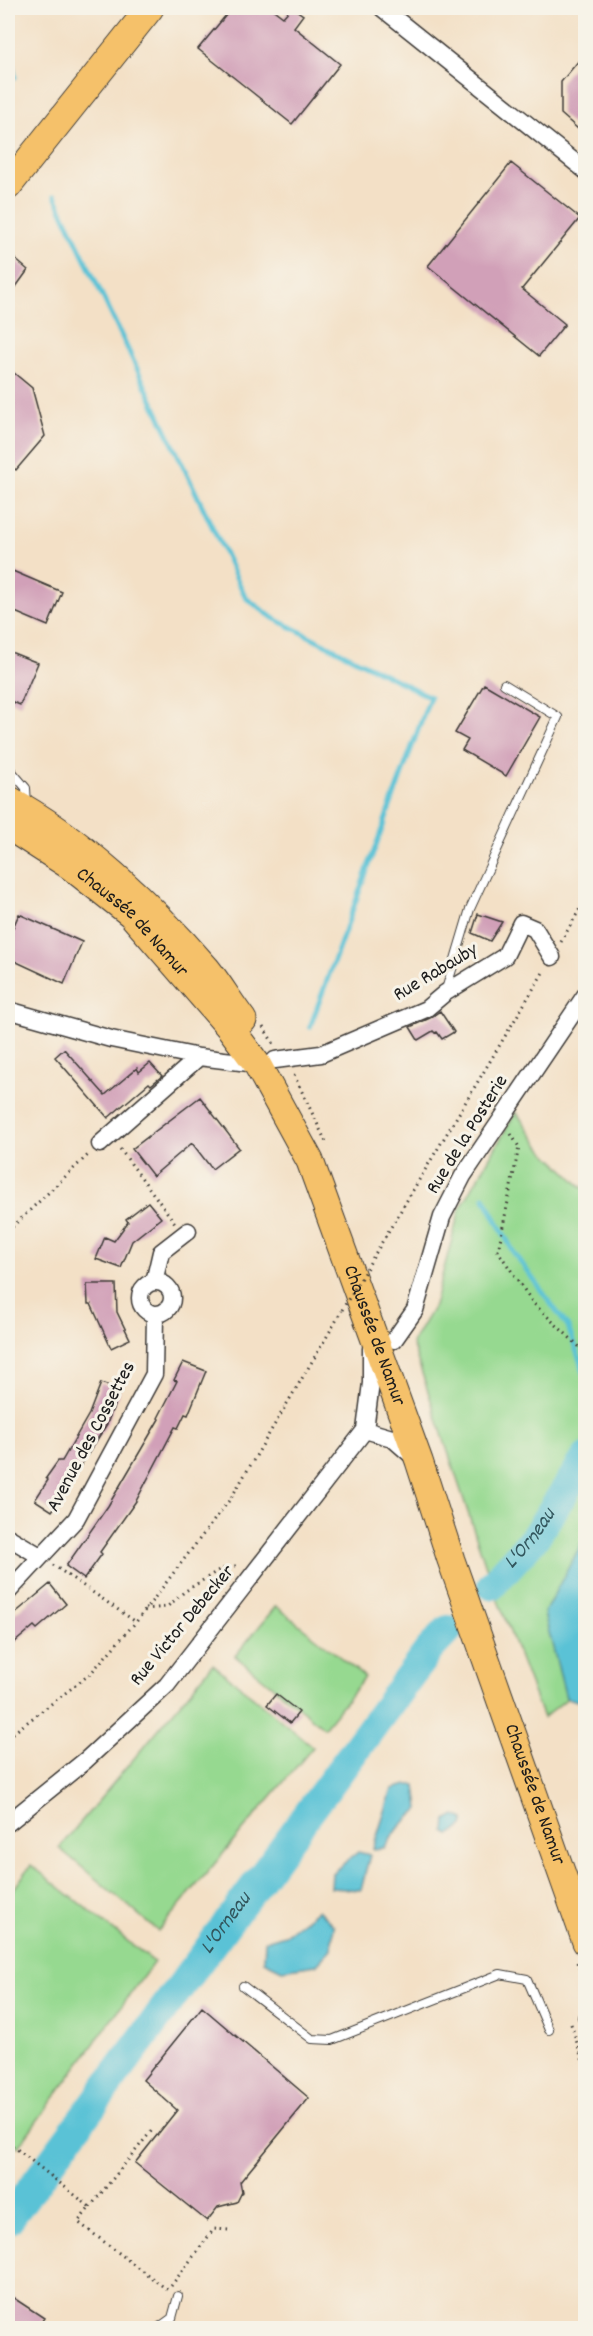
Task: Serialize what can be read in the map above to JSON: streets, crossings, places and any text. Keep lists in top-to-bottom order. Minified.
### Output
{"streets":{"main road":["Chaussée de Namur"],"street":["Rue Rabauby","Rue de la Posterie","Avenue des Cossettes","Rue Victor Debecker"]},"crossings":[["Chaussée de Namur","Rue Rabauby"],["Chaussée de Namur","Rue de la Posterie"]],"water":["L'Orneau"]}
